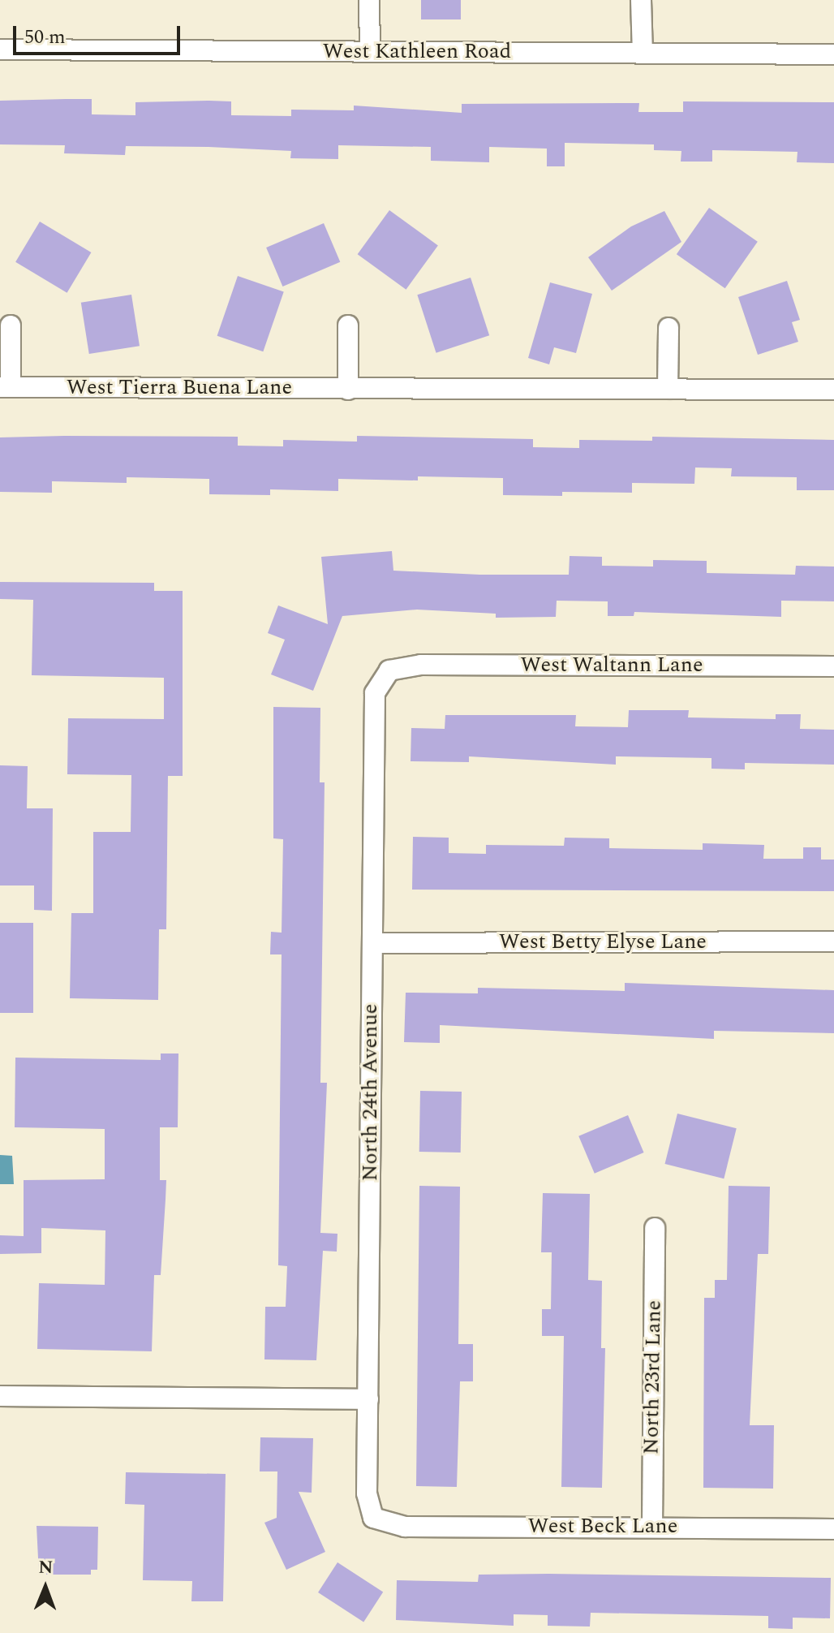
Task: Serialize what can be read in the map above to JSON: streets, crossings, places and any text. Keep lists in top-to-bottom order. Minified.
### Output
{"streets":{"street":["West Kathleen Road","West Tierra Buena Lane","West Waltann Lane","West Betty Elyse Lane","North 24th Avenue","North 23rd Lane","West Beck Lane"]},"crossings":[["West Waltann Lane","North 24th Avenue"],["West Betty Elyse Lane","North 24th Avenue"],["North 24th Avenue","West Beck Lane"],["North 23rd Lane","West Beck Lane"]],"scale_bar":"50 m","north":"top"}
